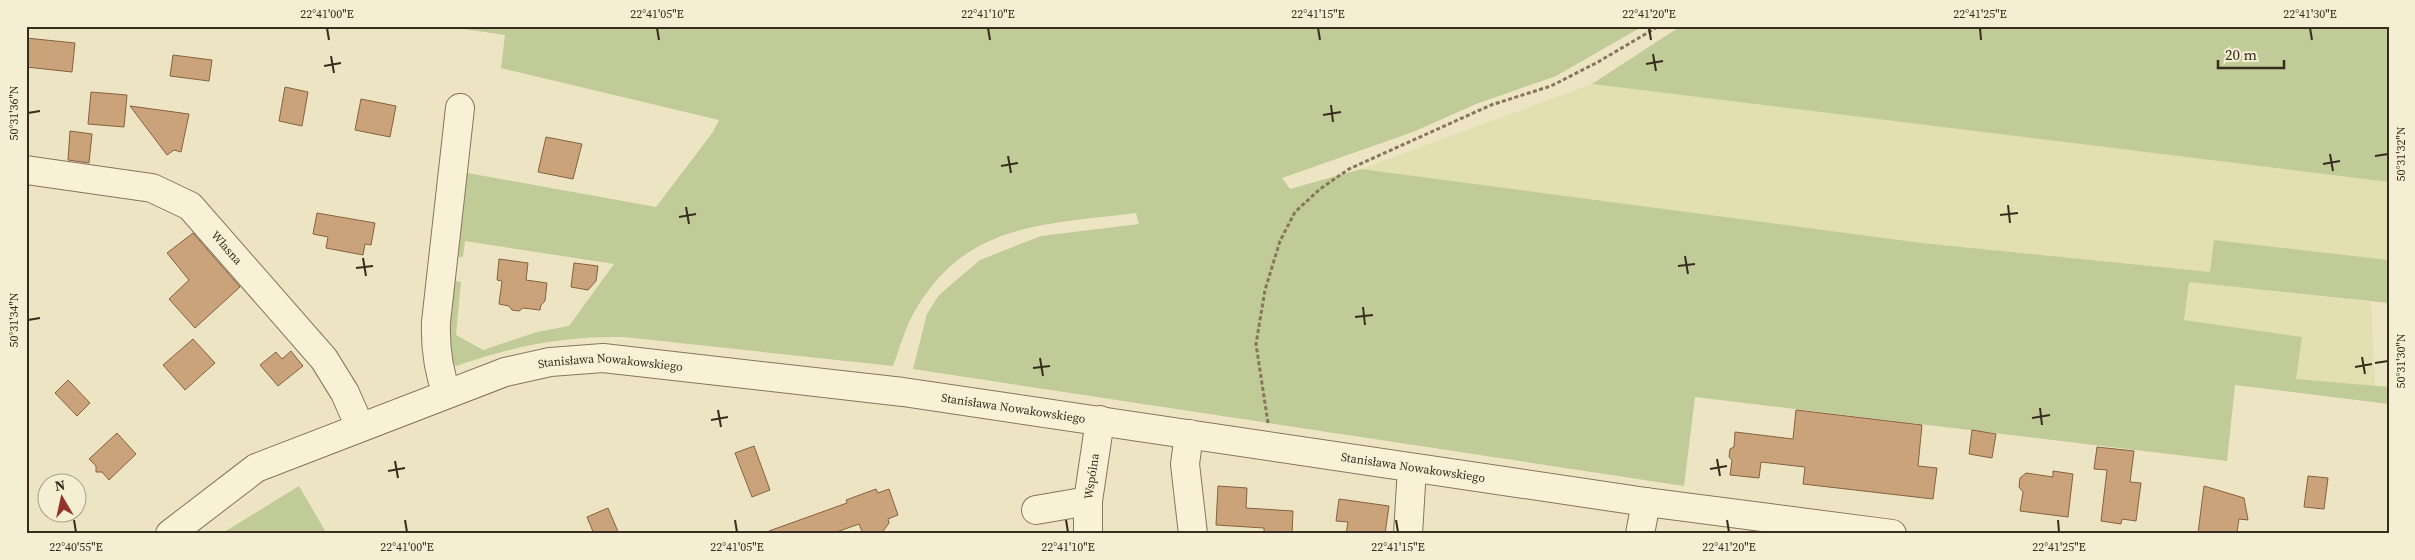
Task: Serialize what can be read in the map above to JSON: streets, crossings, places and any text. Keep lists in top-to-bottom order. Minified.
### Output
{"streets":{"street":["Własna","Stanisława Nowakowskiego","Wspólna"]},"crossings":[["Własna","Stanisława Nowakowskiego"],["Stanisława Nowakowskiego","Wspólna"]],"scale_bar":"20 m","north":"top","coordinates":["22°41'00\"E","22°41'05\"E","22°41'10\"E","22°41'15\"E","22°41'20\"E","22°41'25\"E","22°41'30\"E","50°31'36\"N","50°31'32\"N","50°31'34\"N","50°31'30\"N","22°40'55\"E"]}
